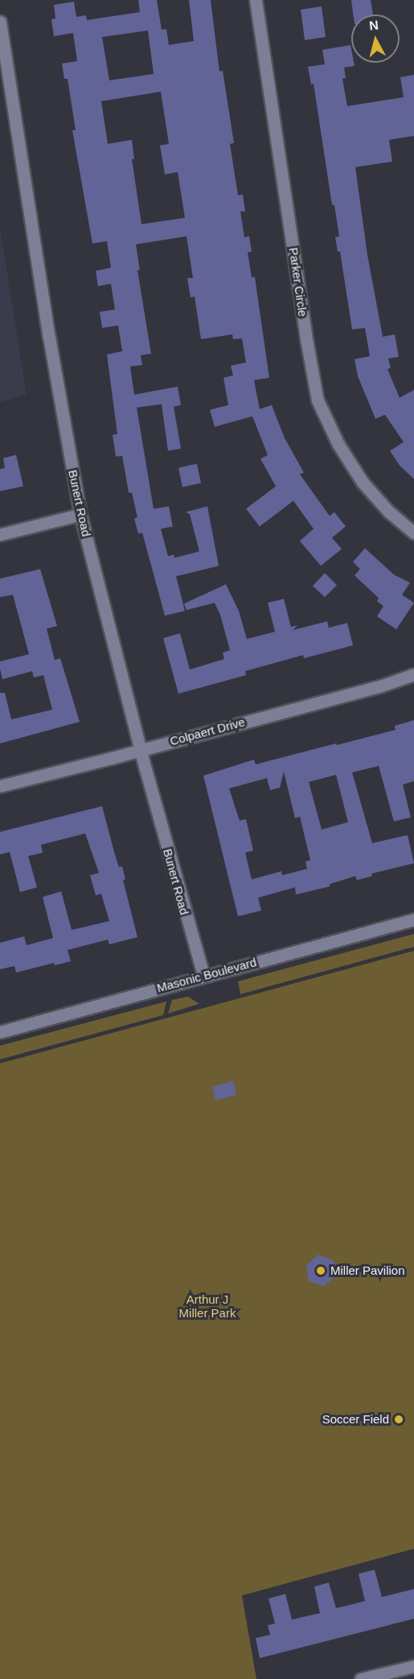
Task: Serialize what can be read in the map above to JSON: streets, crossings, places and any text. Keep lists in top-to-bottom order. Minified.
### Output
{"streets":{"street":["Parker Circle","Bunert Road","Colpaert Drive","Masonic Boulevard"]},"crossings":[["Bunert Road","Colpaert Drive"],["Bunert Road","Masonic Boulevard"]],"parks":["Arthur J Miller Park"],"places":["Miller Pavilion","Soccer Field"],"north":"top"}
